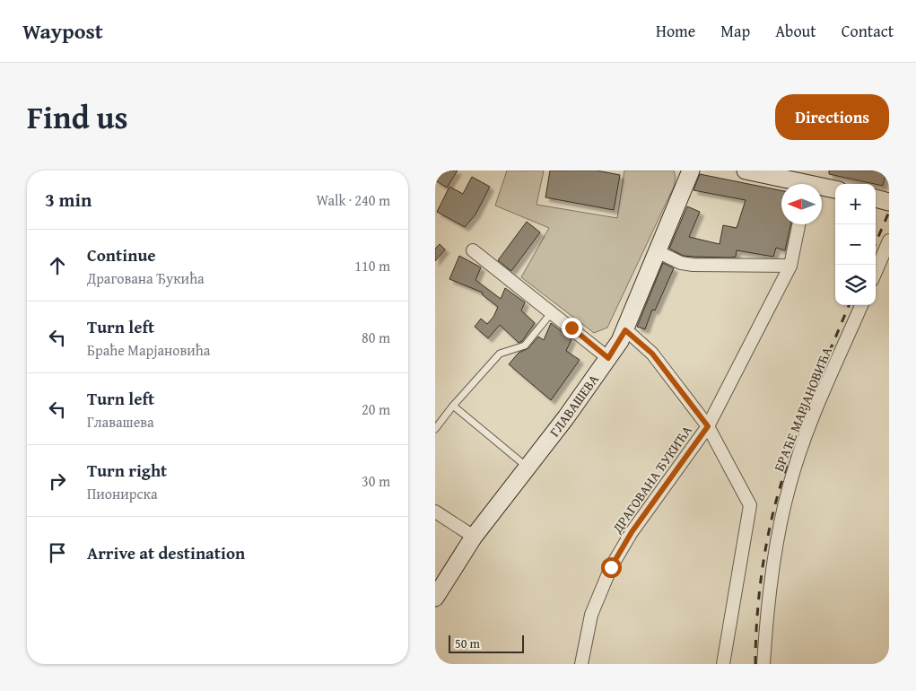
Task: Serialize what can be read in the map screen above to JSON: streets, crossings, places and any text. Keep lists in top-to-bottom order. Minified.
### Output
{"streets":{"main road":["ГЛАВАШЕВА"],"street":["БРАЋЕ МАРЈАНОВИЋА","ДРАГОВАНА ЂУКИЋА"]},"scale_bar":"50 m","north":"left","page":{"header":"Waypost","nav":["Home","Map","About","Contact"],"title":"Find us","buttons":"Directions","heading":["3 min","Walk · 240 m"],"map_buttons":["+","−"],"list":[["Continue","Драгована Ђукића","110 m"],["Turn left","Браће Марјановића","80 m"],["Turn left","Главашева","20 m"],["Turn right","Пионирска","30 m"],"Arrive at destination"],"scale":"50 m"}}
